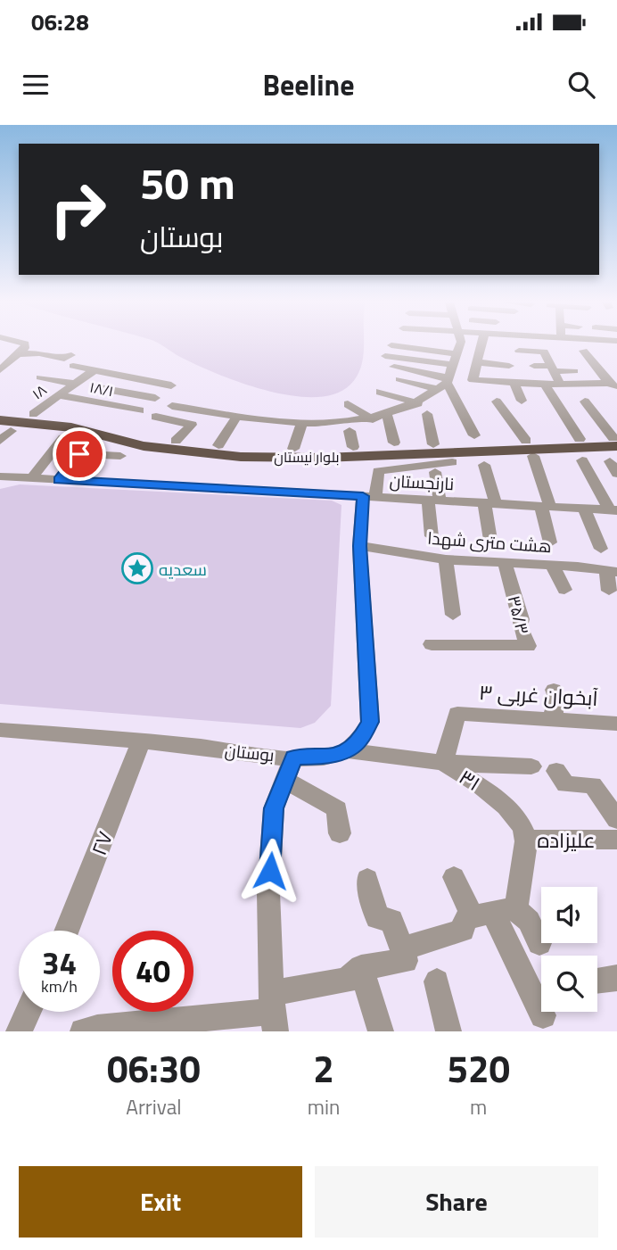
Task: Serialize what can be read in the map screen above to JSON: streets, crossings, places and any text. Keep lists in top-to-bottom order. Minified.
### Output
{"streets":{"main road":["بلوار نیستان"],"street":["۱۸/۱","۱۸","نارنجستان","هشت متری شهدا","۳۵/۳","آبخوان غربی ۳","بوستان","۳۱","علیزاده","۲۷"]},"crossings":[["۱۸/۱","۱۸"],["۱۸","بلوار نیستان"],["هشت متری شهدا","۳۵/۳"],["آبخوان غربی ۳","۳۱"],["بوستان","۲۷"],["۳۱","علیزاده"]],"places":{"place":["سعدیه"]},"page":{"status":"06:28","header":"Beeline","turn":["50 m","بوستان"],"speed":"34 km/h","limit":"40","eta":["06:30","Arrival","2","min","520","m"],"buttons":["Exit","Share"]}}
